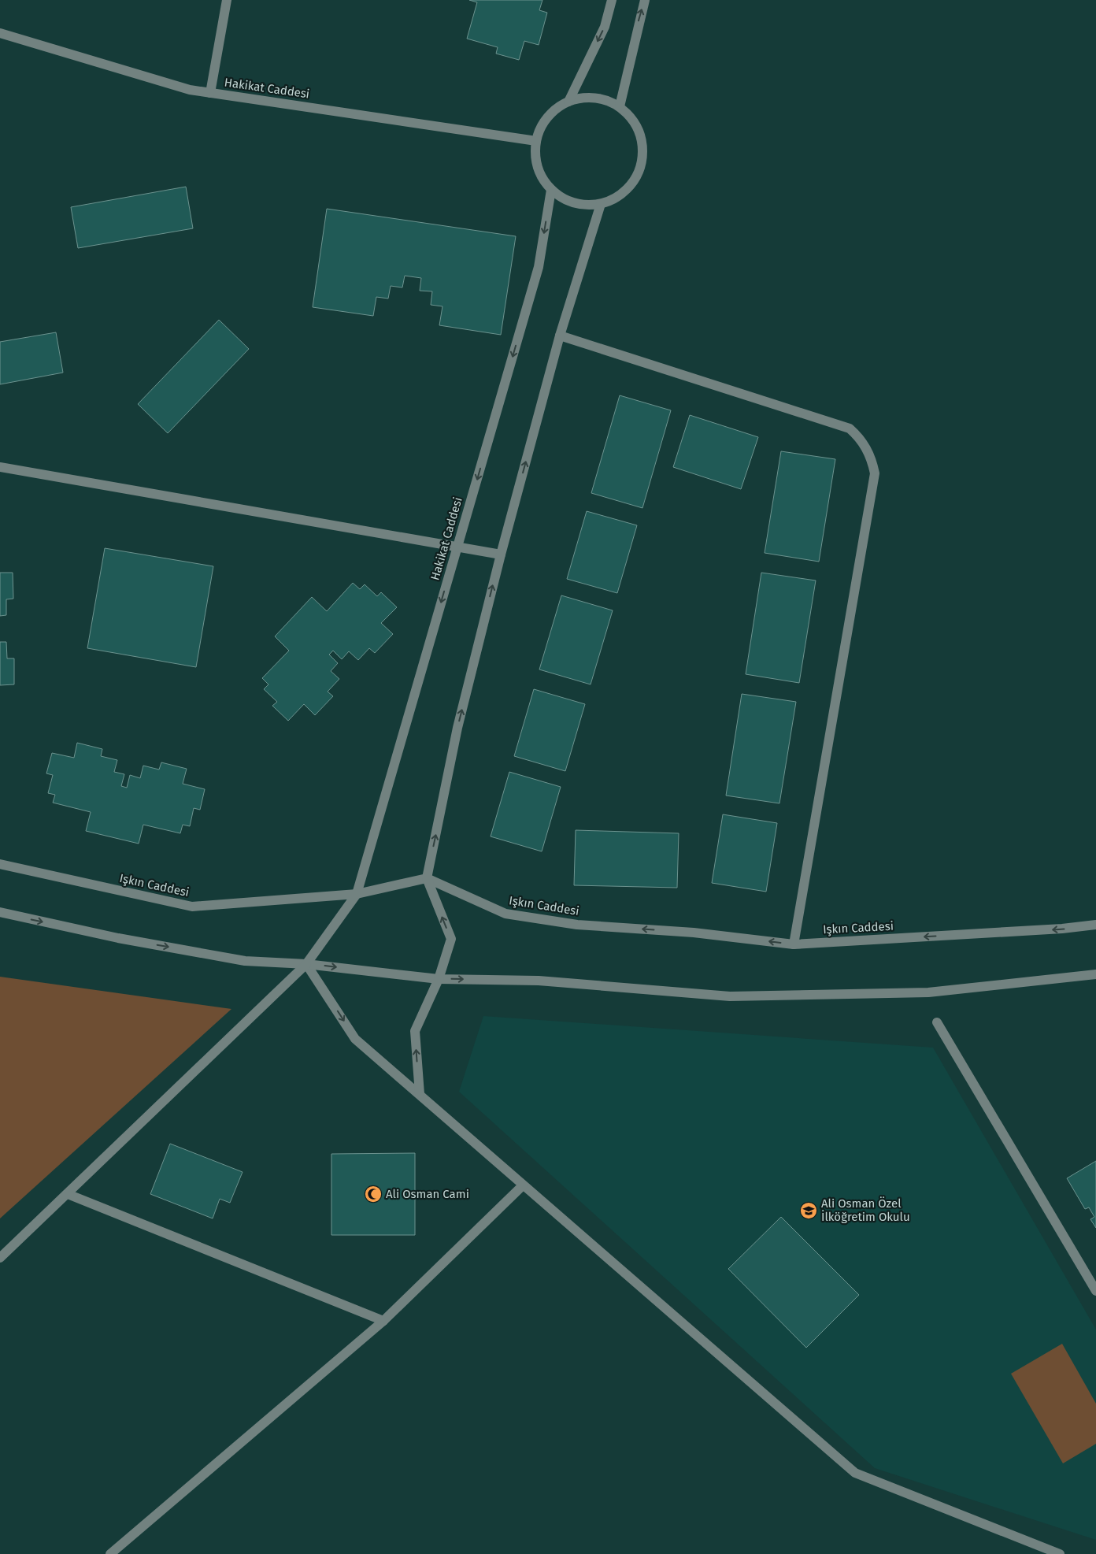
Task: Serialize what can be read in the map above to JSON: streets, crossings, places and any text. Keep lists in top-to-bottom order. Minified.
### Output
{"streets":{"street":["Hakikat Caddesi","Işkın Caddesi"]},"crossings":[["Hakikat Caddesi","Işkın Caddesi"]],"places":{"mosque":["Ali Osman Cami"],"school or university":["Ali Osman Özel İlköğretim Okulu"]}}
